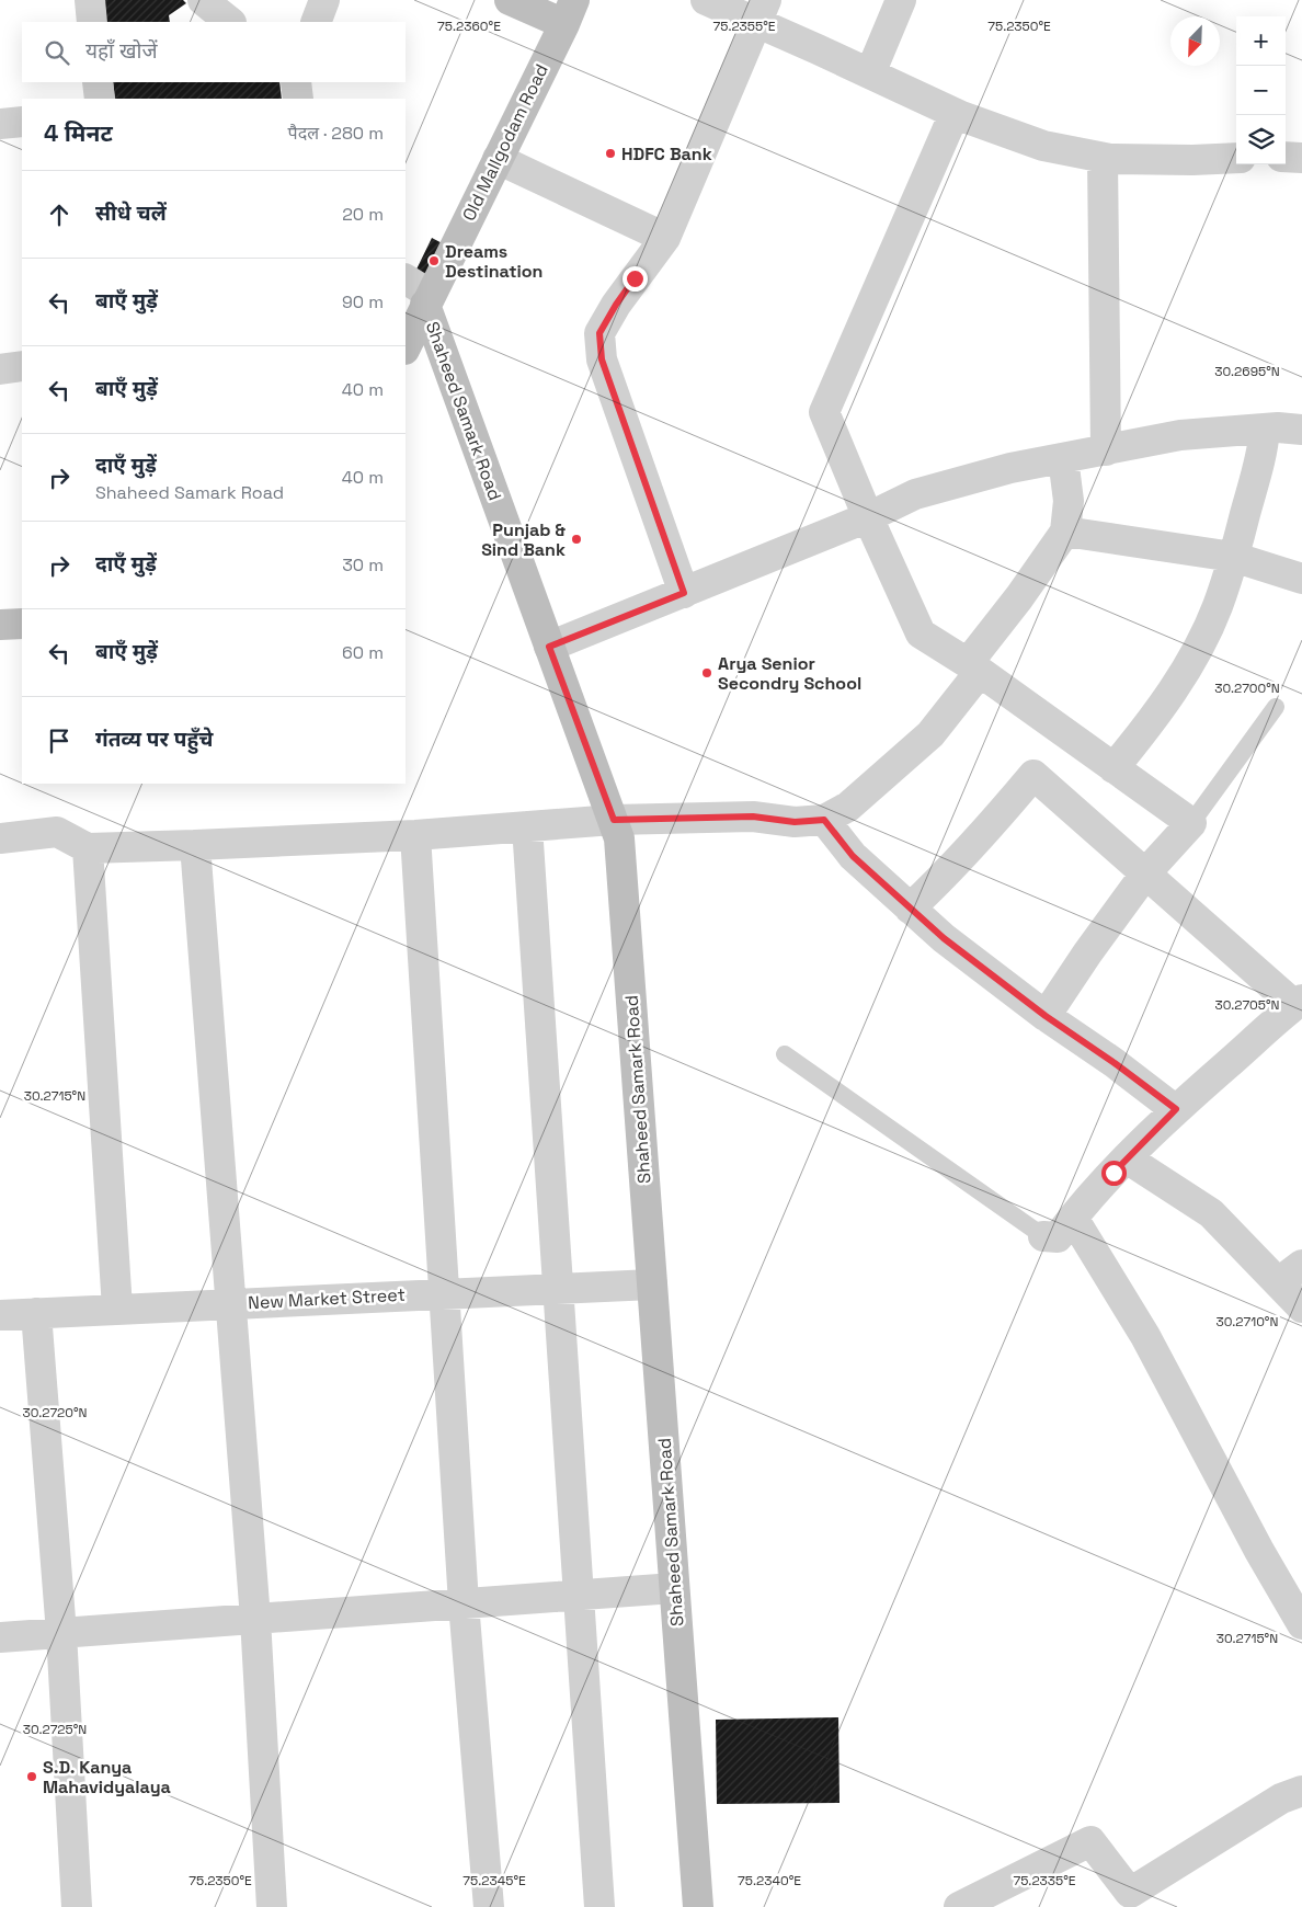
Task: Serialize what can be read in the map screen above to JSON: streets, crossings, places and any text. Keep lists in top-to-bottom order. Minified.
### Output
{"streets":{"street":["Old Mallgodam Road","Shaheed Samark Road","New Market Street"]},"crossings":[["Old Mallgodam Road","Shaheed Samark Road"],["Shaheed Samark Road","New Market Street"]],"places":["HDFC Bank","Dreams Destination","Punjab & Sind Bank","Arya Senior Secondry School","S.D. Kanya Mahavidyalaya"],"north":"bottom left","page":{"map_buttons":["+","−"],"search":"यहाँ खोजें","heading":["4 मिनट","पैदल · 280 m"],"list":[["सीधे चलें","20 m"],["बाएँ मुड़ें","90 m"],["बाएँ मुड़ें","40 m"],["दाएँ मुड़ें","Shaheed Samark Road","40 m"],["दाएँ मुड़ें","30 m"],["बाएँ मुड़ें","60 m"],"गंतव्य पर पहुँचे"]},"coordinates":["75.2350°E","75.2360°E","75.2355°E","30.2695°N","30.2700°N","30.2705°N","30.2715°N","30.2710°N","30.2720°N","30.2725°N","75.2345°E","75.2340°E","75.2335°E"]}
